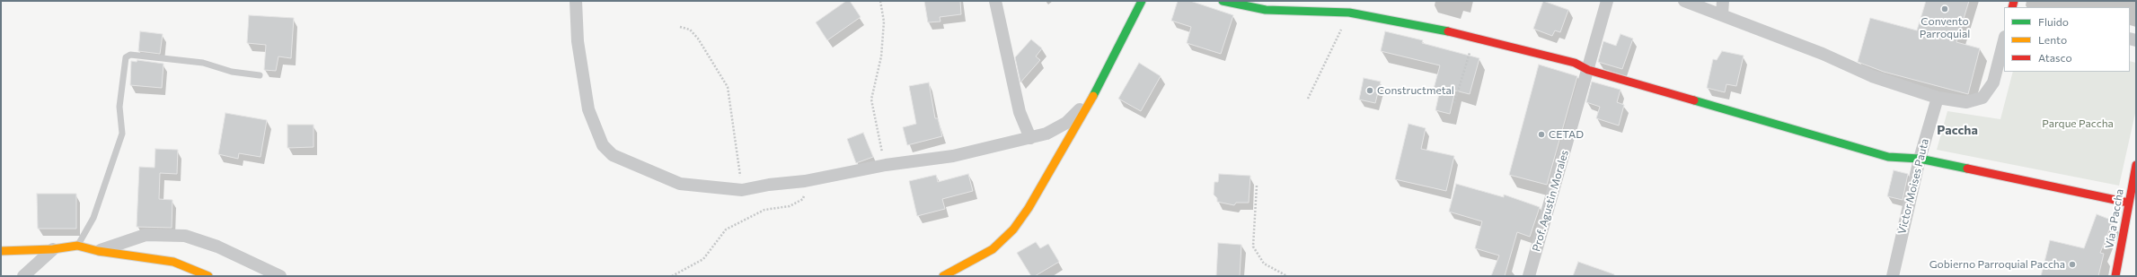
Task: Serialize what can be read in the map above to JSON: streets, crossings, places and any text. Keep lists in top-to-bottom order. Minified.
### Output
{"streets":{"street":["Victor Moises Pauta","Prof. Agustin Morales","Vía a Paccha"]},"districts":["Paccha"],"parks":["Parque Paccha"],"places":["Convento Parroquial","Constructmetal","CETAD","Gobierno Parroquial Paccha"],"legend":["Fluido","Lento","Atasco"]}
